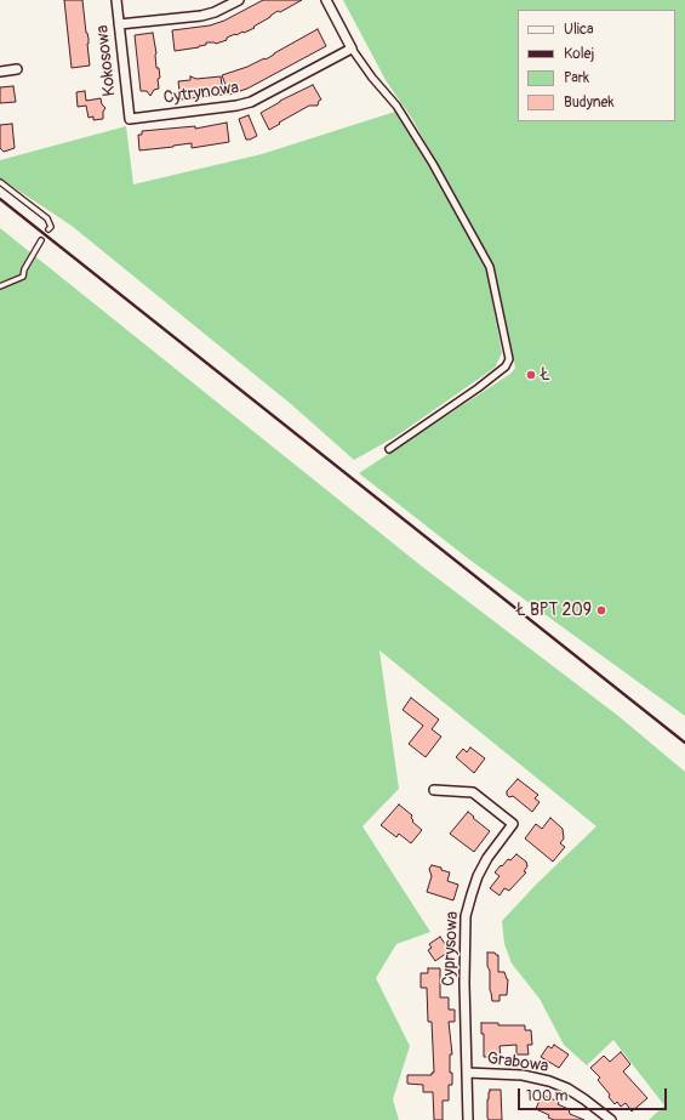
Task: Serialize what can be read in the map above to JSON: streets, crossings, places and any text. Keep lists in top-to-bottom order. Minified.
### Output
{"streets":{"street":["Kokosowa","Cytrynowa","Cyprysowa","Grabowa"]},"crossings":[["Kokosowa","Cytrynowa"],["Cyprysowa","Grabowa"]],"places":["Ł","Ł BPT 209"],"legend":["Ulica","Kolej","Park","Budynek"],"scale_bar":"100 m"}
